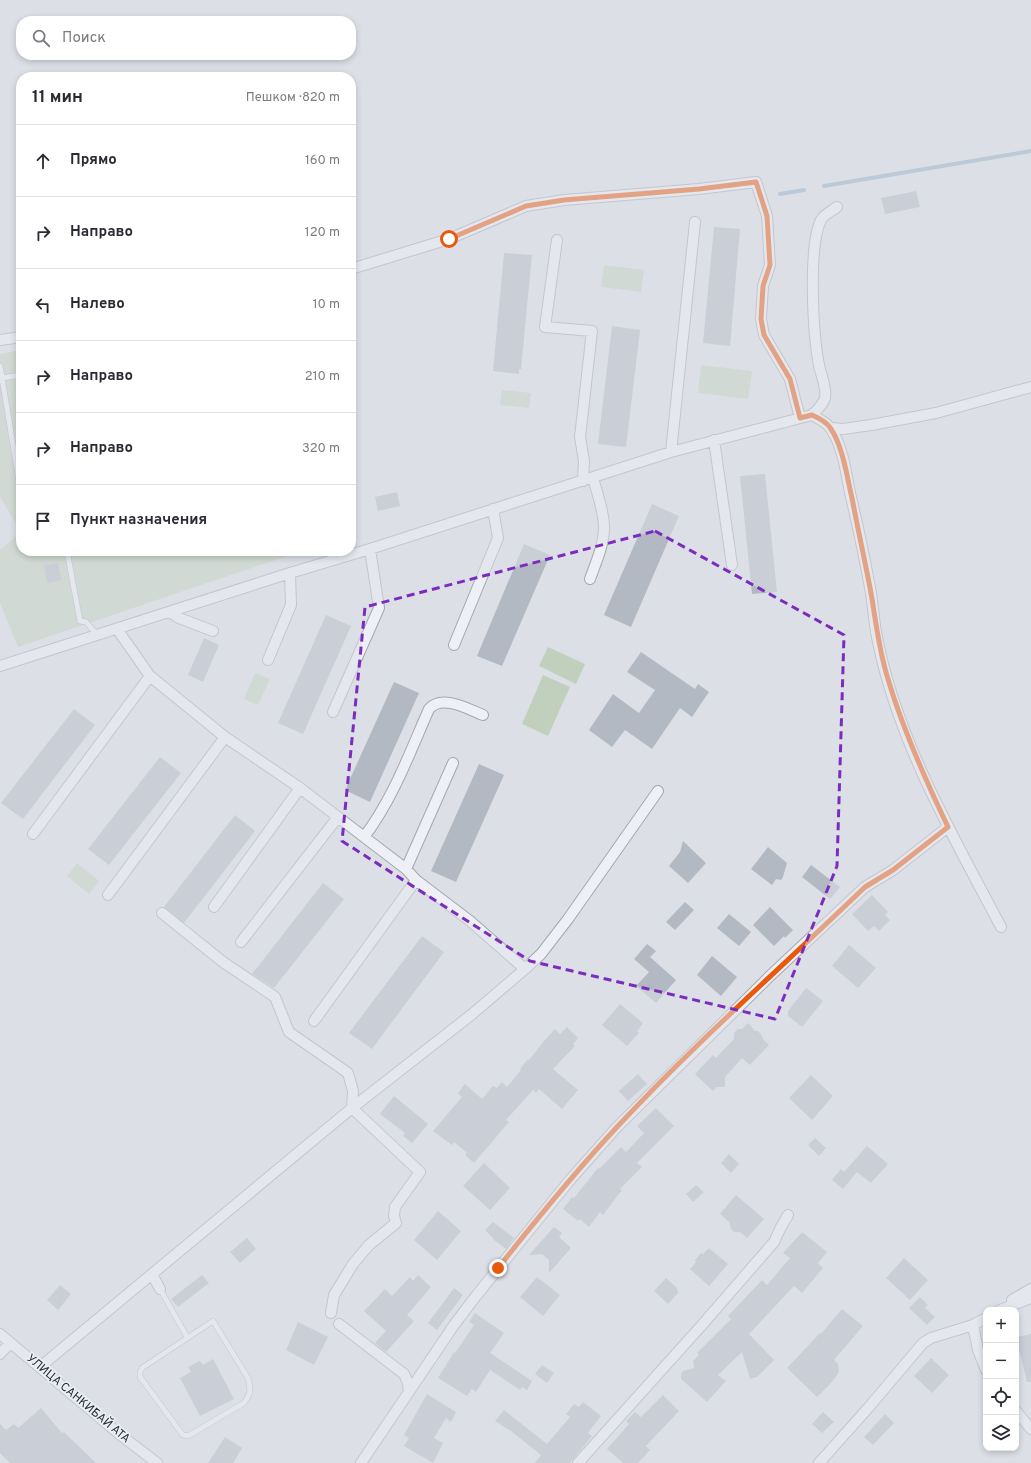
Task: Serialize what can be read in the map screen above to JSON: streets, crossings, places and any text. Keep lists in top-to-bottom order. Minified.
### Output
{"streets":{"street":["УЛИЦА САНКИБАЙ АТА"]},"page":{"search":"Поиск","heading":["11 мин","Пешком · 820 m"],"list":[["Прямо","160 m"],["Направо","120 m"],["Налево","10 m"],["Направо","210 m"],["Направо","320 m"],"Пункт назначения"],"map_buttons":["+","−"]}}
